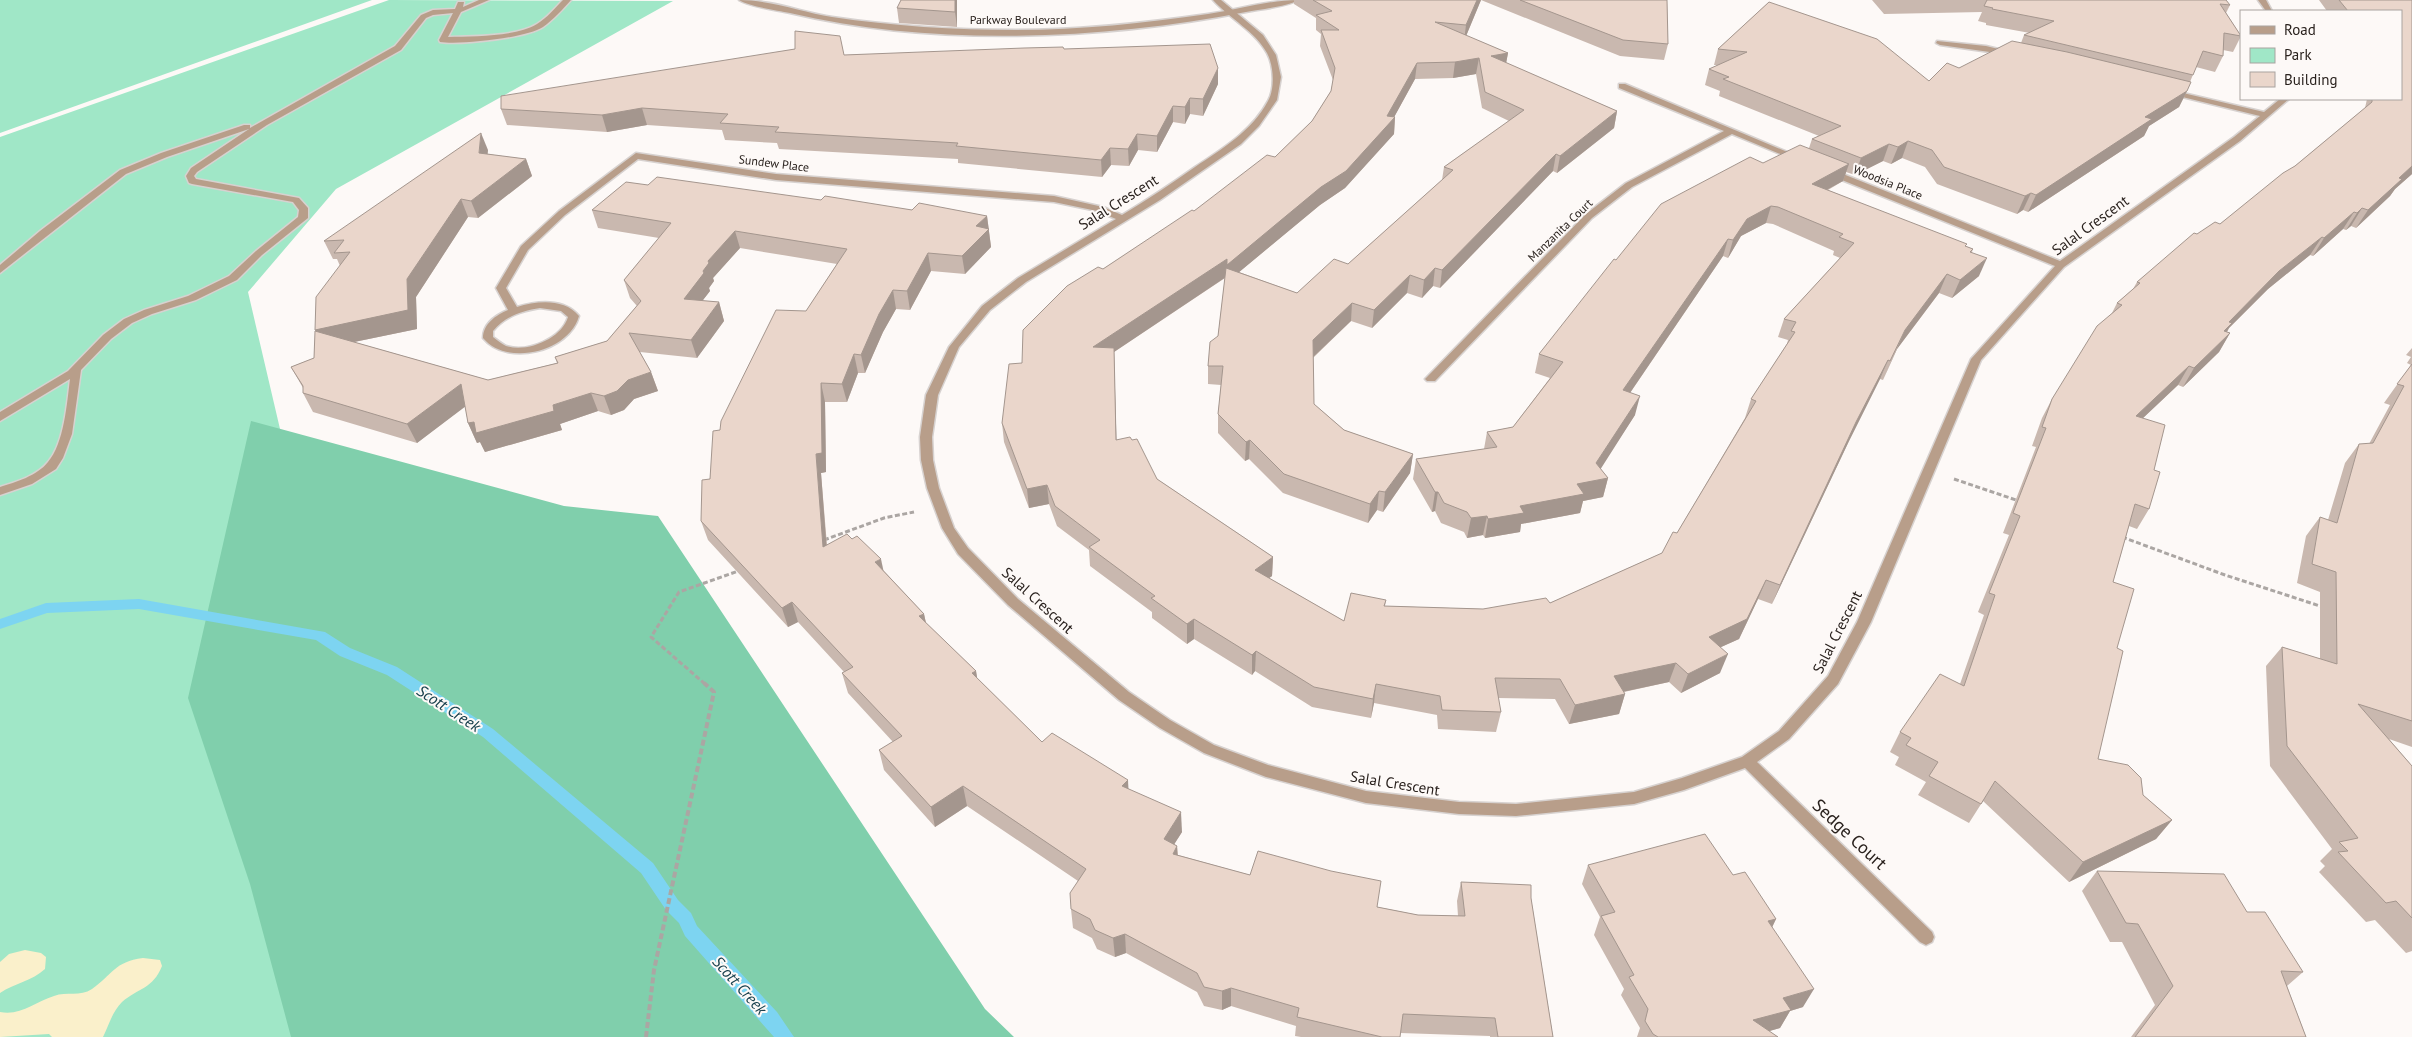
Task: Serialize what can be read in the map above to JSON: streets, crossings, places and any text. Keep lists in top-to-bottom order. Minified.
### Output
{"streets":{"street":["Parkway Boulevard","Sundew Place","Woodsia Place","Salal Crescent","Manzanita Court","Sedge Court"]},"crossings":[["Parkway Boulevard","Salal Crescent"],["Sundew Place","Salal Crescent"],["Woodsia Place","Salal Crescent"],["Woodsia Place","Manzanita Court"],["Salal Crescent","Sedge Court"]],"water":["Scott Creek"],"legend":["Road","Park","Building"]}
